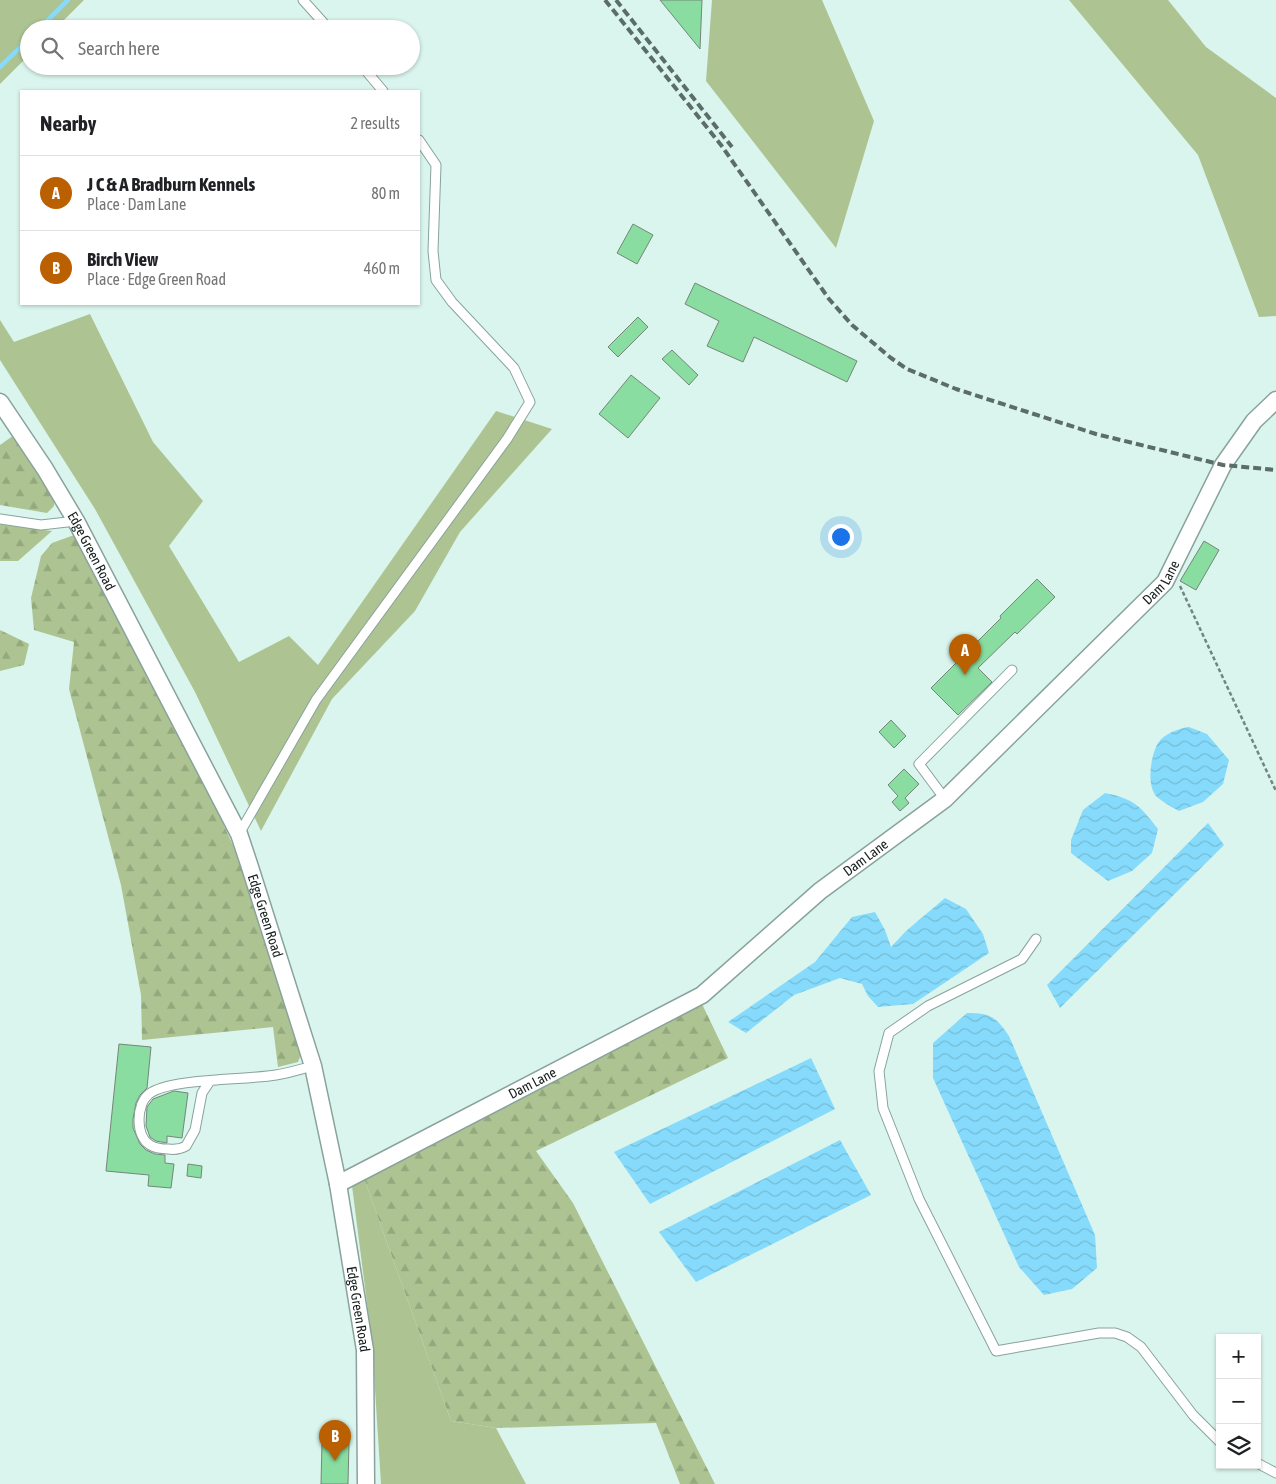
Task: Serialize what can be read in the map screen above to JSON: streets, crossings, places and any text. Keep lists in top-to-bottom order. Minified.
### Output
{"streets":{"street":["Edge Green Road","Dam Lane"]},"crossings":[["Edge Green Road","Dam Lane"]],"page":{"search":"Search here","heading":["Nearby","2 results"],"list":[{"mark":"A","name":"J C & A Bradburn Kennels","note":"Place · Dam Lane","value":"80 m"},{"mark":"B","name":"Birch View","note":"Place · Edge Green Road","value":"460 m"}],"pins":["A","B"],"map_buttons":["+","−"]}}
